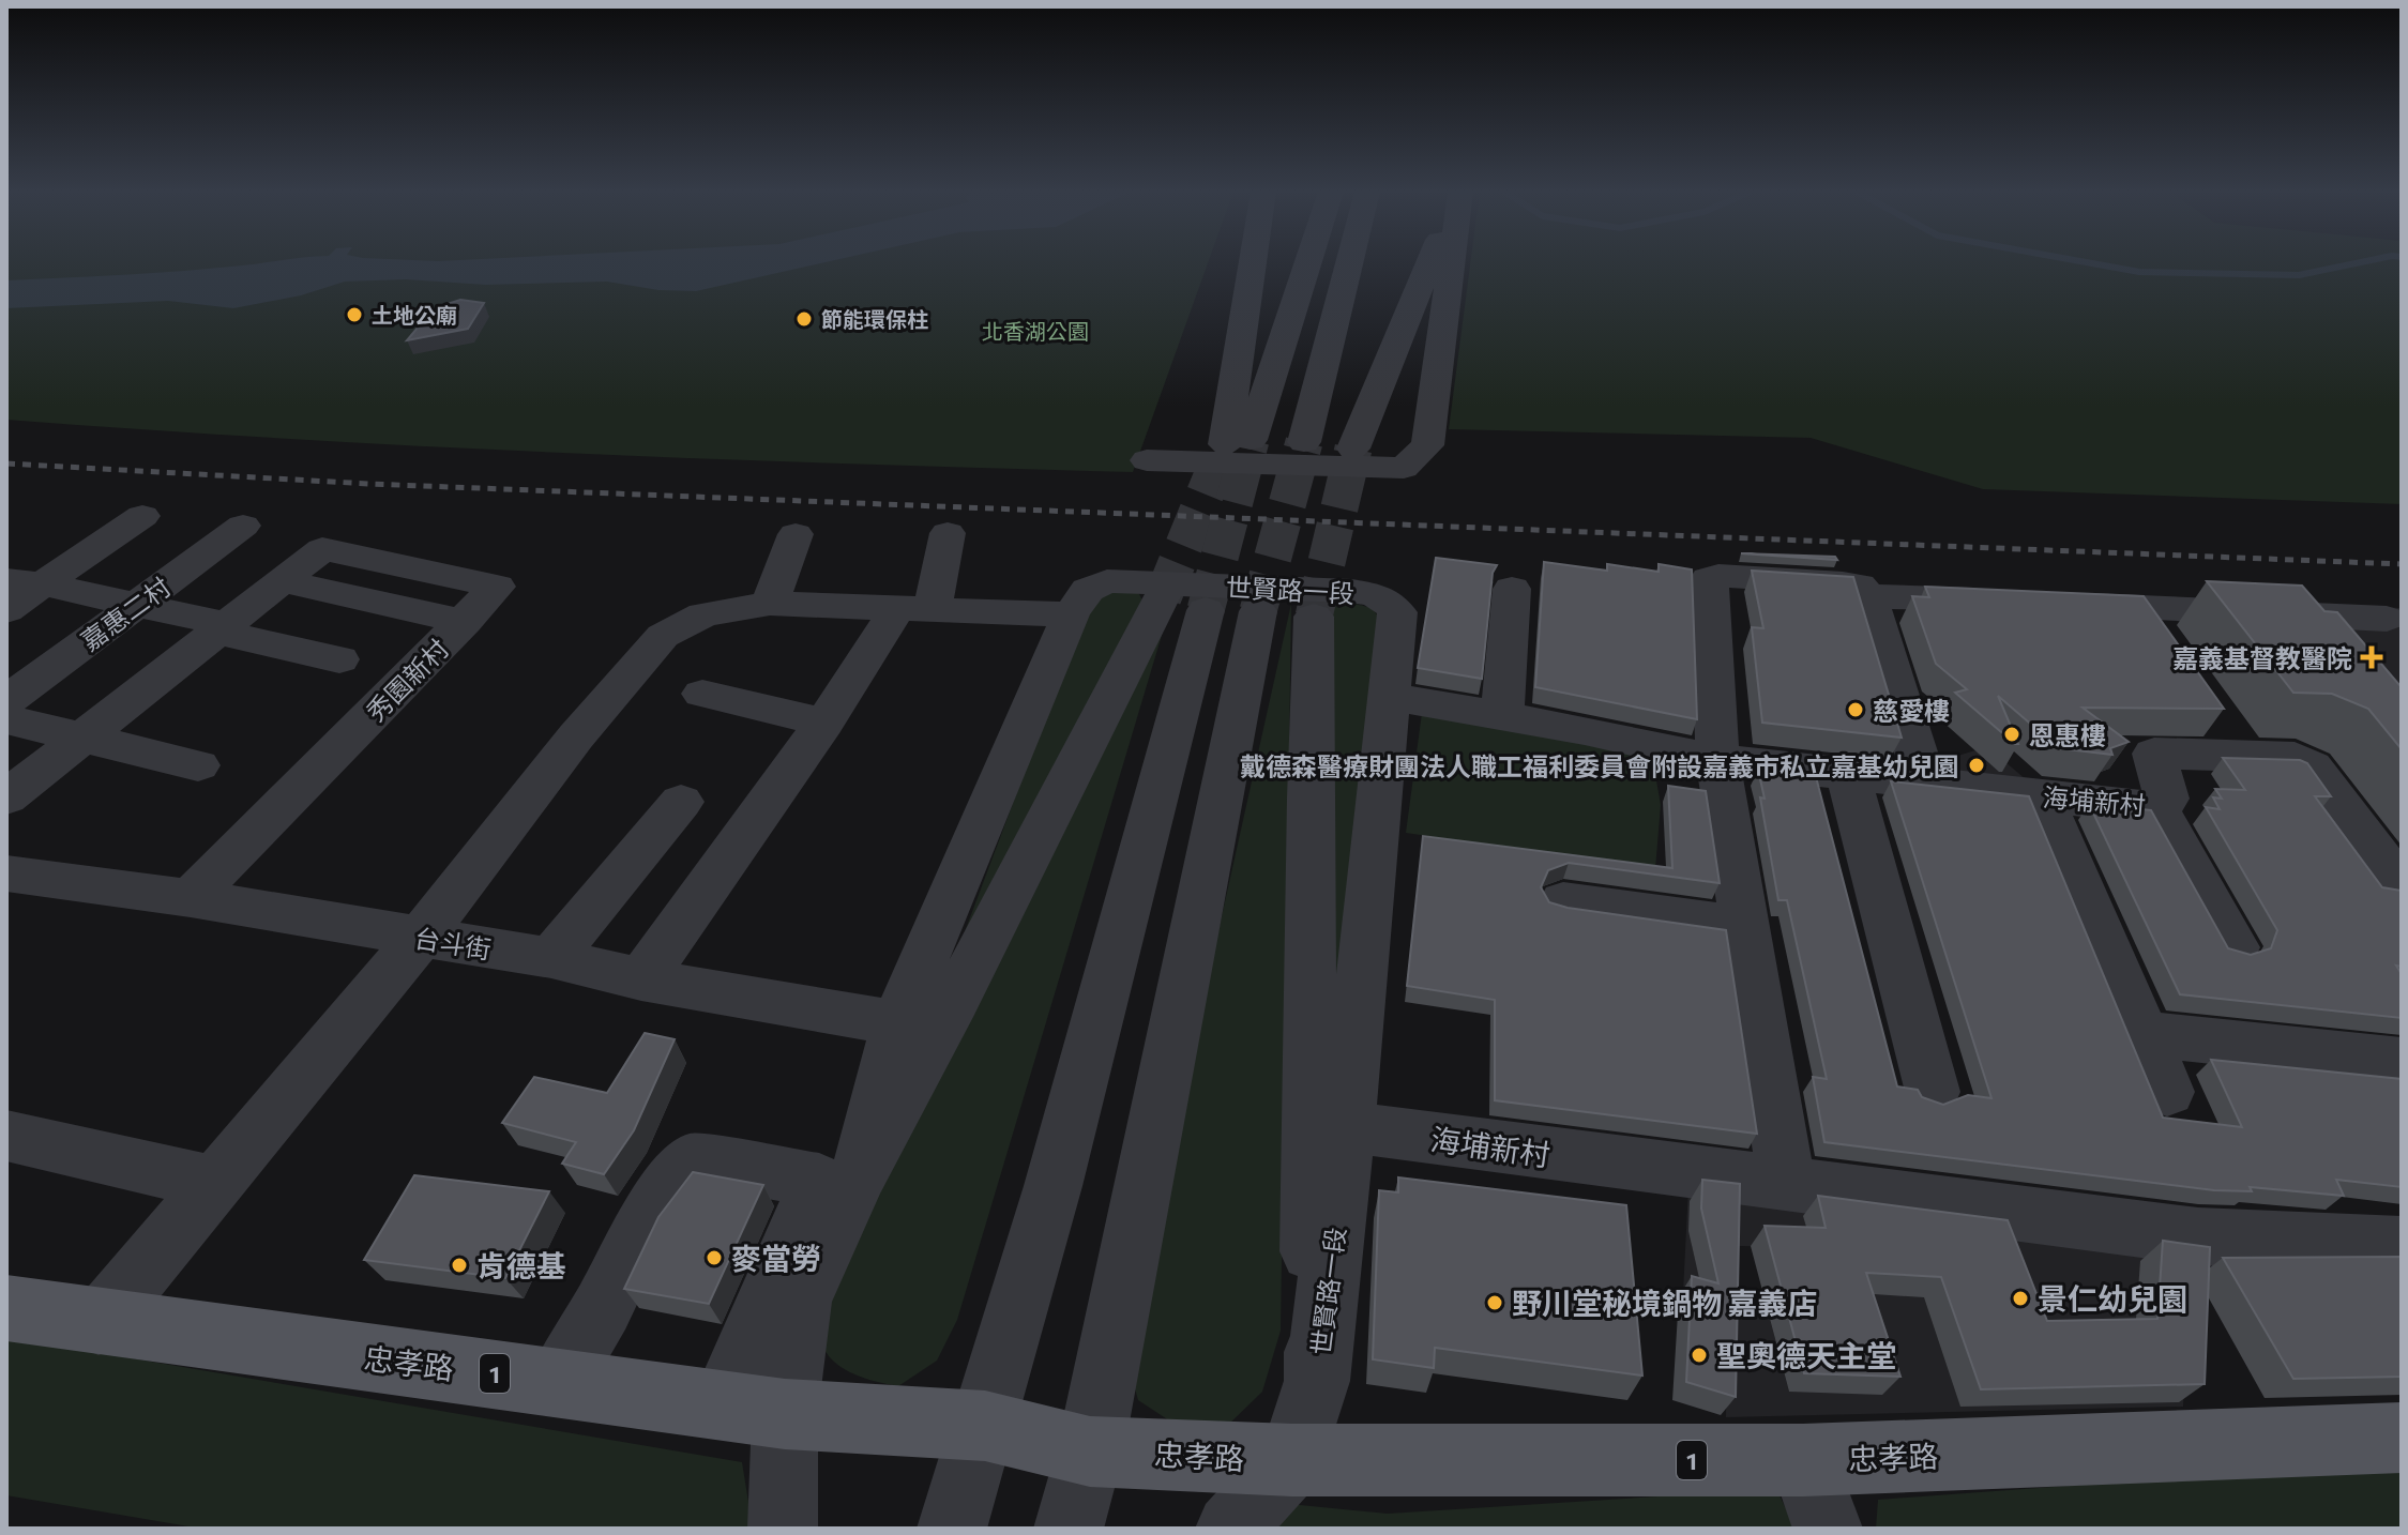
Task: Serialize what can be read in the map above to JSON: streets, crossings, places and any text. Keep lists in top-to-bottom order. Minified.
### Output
{"streets":{"main road":["忠孝路","1"],"street":["世賢路一段","嘉惠二村","秀園新村","海埔新村","台斗街"]},"crossings":[["世賢路一段","海埔新村"],["世賢路一段","台斗街"],["世賢路一段","忠孝路"],["秀園新村","台斗街"]],"parks":["北香湖公園"],"places":{"other":["土地公廟","節能環保柱","慈愛樓","恩惠樓","戴德森醫療財團法人職工福利委員會附設嘉義市私立嘉基幼兒園","麥當勞","肯德基","景仁幼兒園","野川堂秘境鍋物 嘉義店","聖奧德天主堂"],"health":["嘉義基督教醫院"]}}
